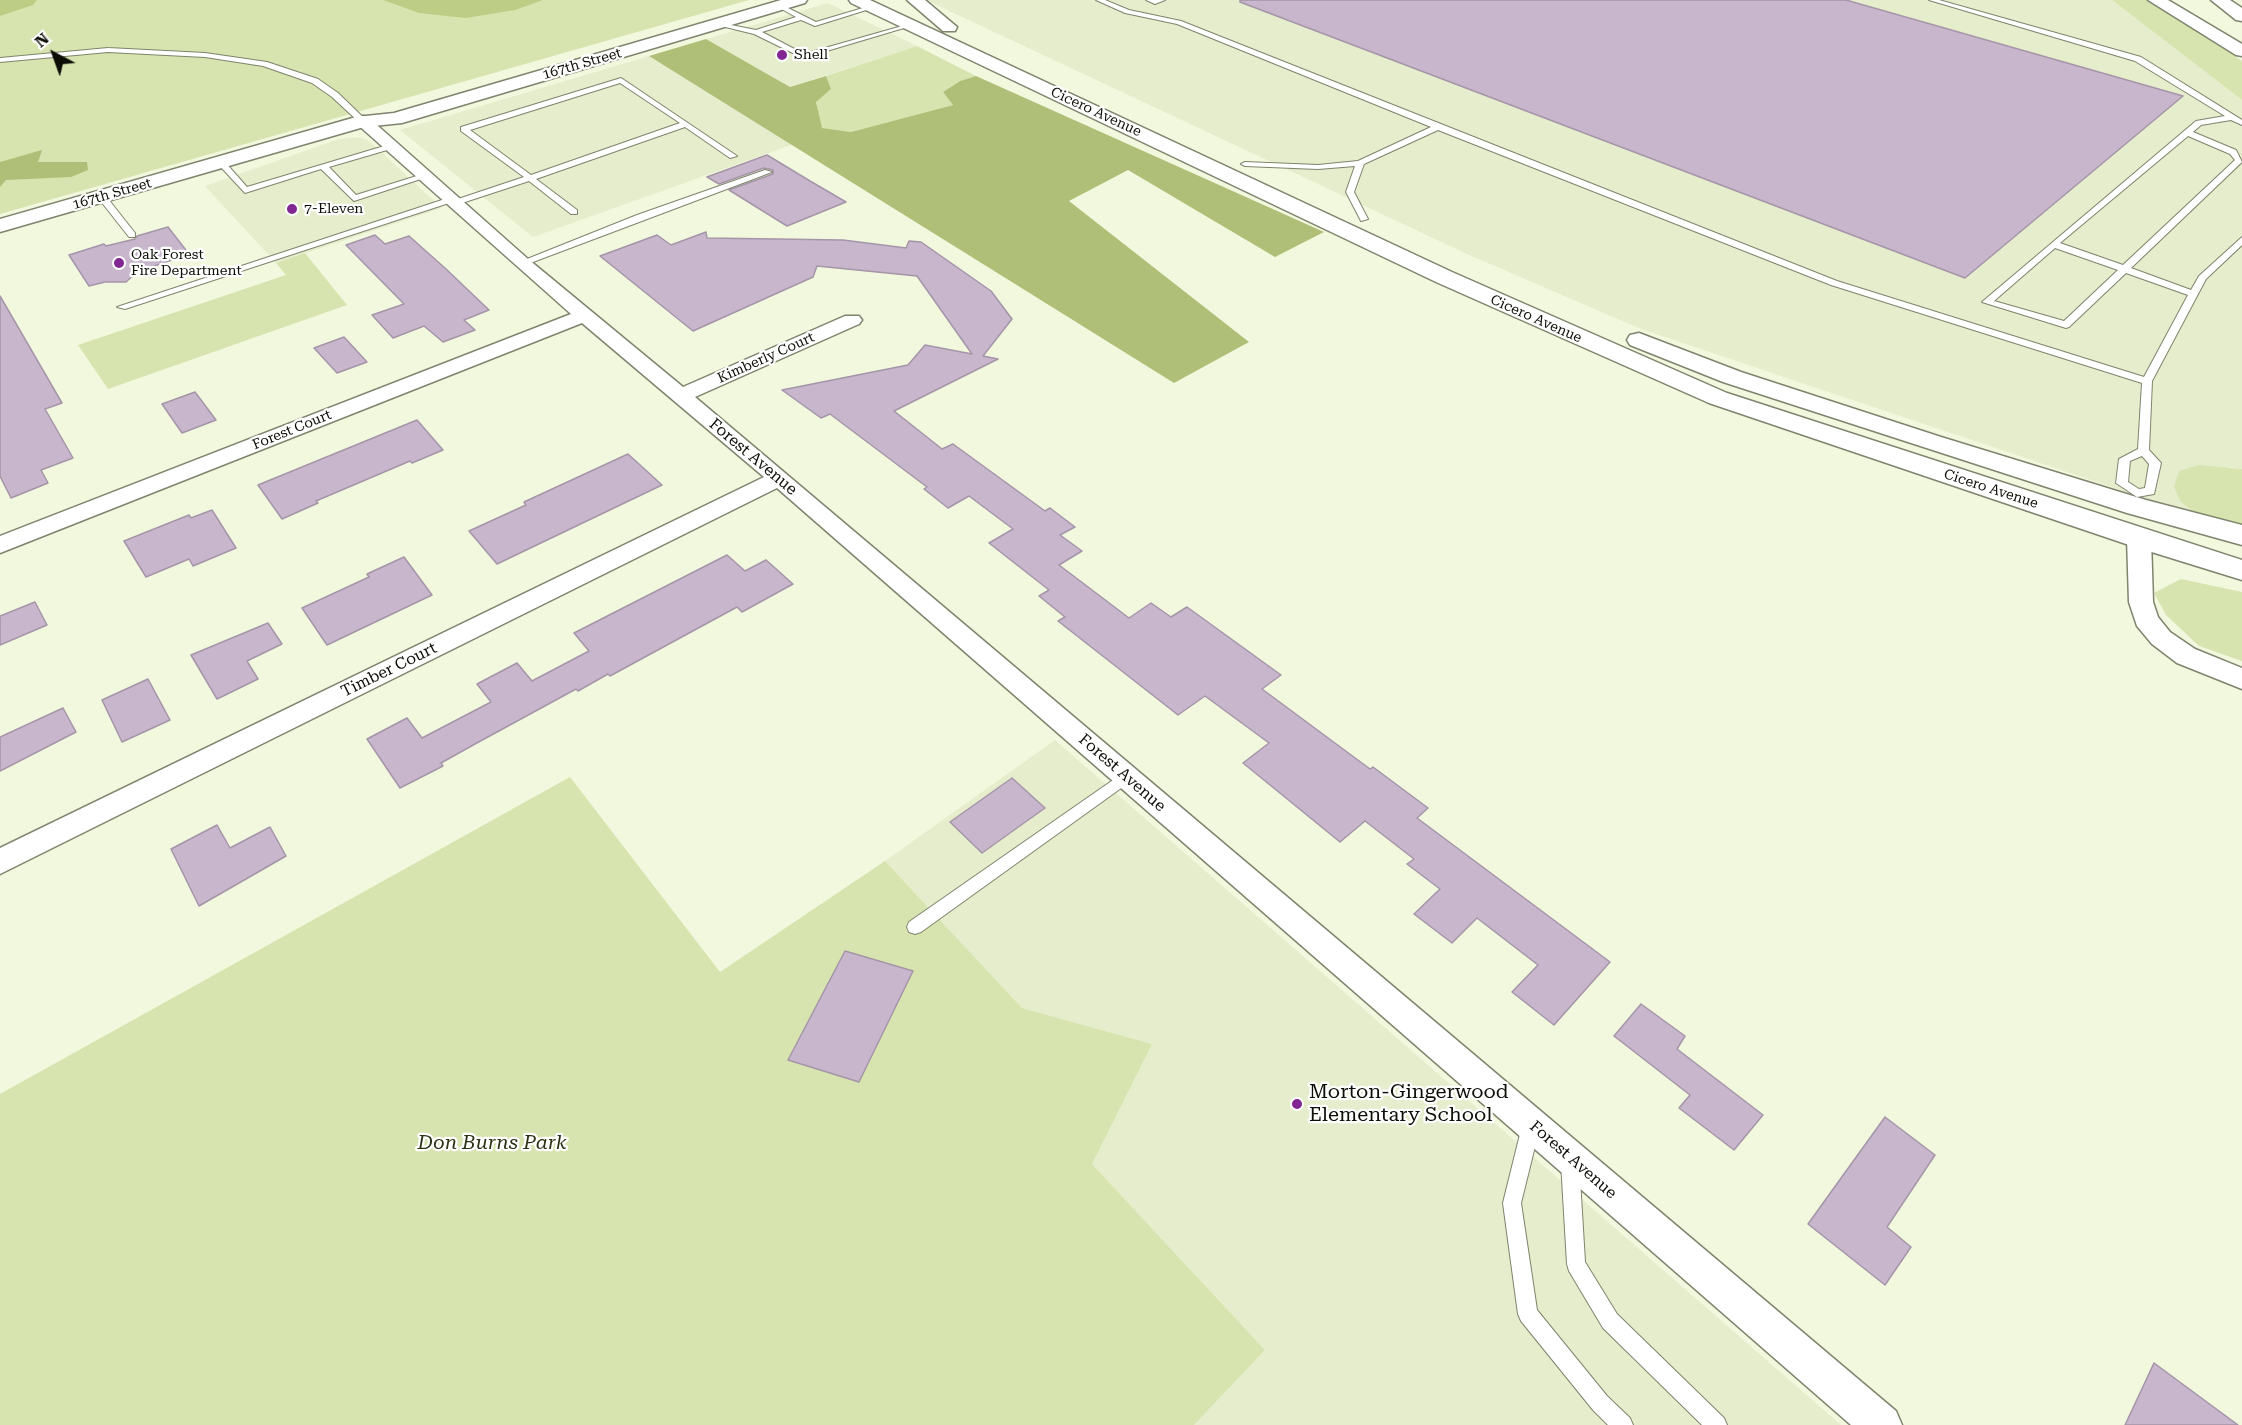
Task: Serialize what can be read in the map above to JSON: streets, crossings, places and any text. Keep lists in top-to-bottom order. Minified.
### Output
{"streets":{"main road":["167th Street","Cicero Avenue"],"street":["Kimberly Court","Forest Court","Forest Avenue","Timber Court"]},"crossings":[["167th Street","Forest Avenue"],["Kimberly Court","Forest Avenue"],["Forest Court","Forest Avenue"],["Forest Avenue","Timber Court"]],"parks":["Don Burns Park"],"places":["Shell","7-Eleven","Oak Forest Fire Department","Morton-Gingerwood Elementary School"],"north":"top left"}
